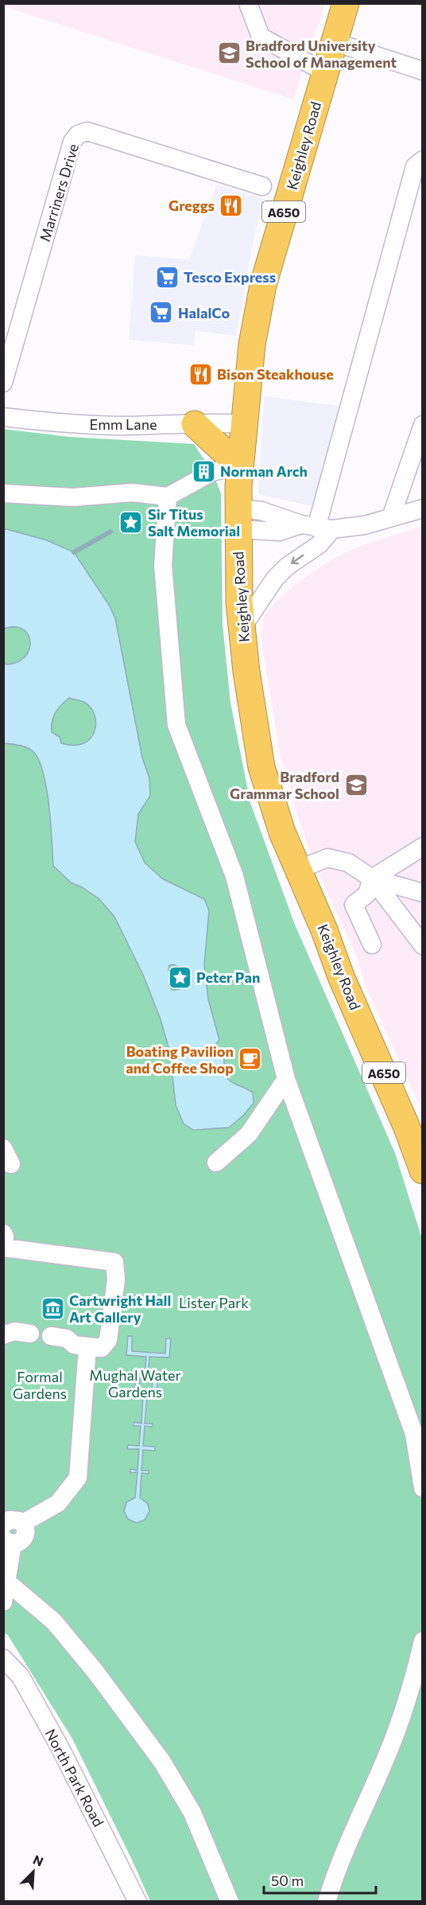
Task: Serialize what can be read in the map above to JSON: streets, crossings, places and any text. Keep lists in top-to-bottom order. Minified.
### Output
{"streets":{"highway":["Keighley Road","A650"],"street":["Marriners Drive","Emm Lane","North Park Road"]},"crossings":[["Keighley Road","Emm Lane"]],"parks":["Lister Park","Mughal Water Gardens","Formal Gardens"],"places":{"school or university":["Bradford University School of Management","Bradford Grammar School"],"restaurant":["Greggs","Bison Steakhouse"],"supermarket":["Tesco Express","HalalCo"],"building":["Norman Arch"],"place":["Sir Titus Salt Memorial","Peter Pan"],"cafe":["Boating Pavilion and Coffee Shop"],"museum":["Cartwright Hall Art Gallery"]},"scale_bar":"50 m","north":"top right"}
